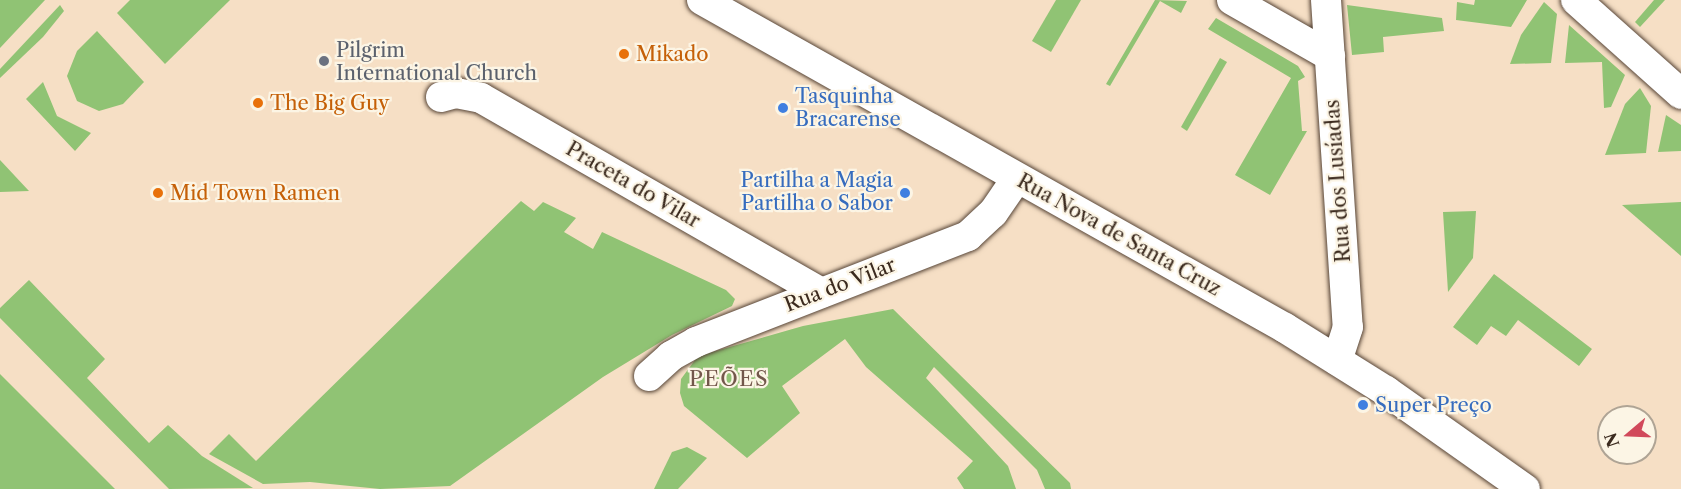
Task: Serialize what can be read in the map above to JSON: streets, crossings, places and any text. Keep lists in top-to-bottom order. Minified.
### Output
{"streets":{"street":["Rua dos Lusíadas","Praceta do Vilar","Rua Nova de Santa Cruz","Rua do Vilar"]},"crossings":[["Rua dos Lusíadas","Rua Nova de Santa Cruz"],["Praceta do Vilar","Rua do Vilar"],["Rua Nova de Santa Cruz","Rua do Vilar"]],"districts":["PEÕES"],"places":["Mikado","Pilgrim International Church","The Big Guy","Tasquinha Bracarense","Mid Town Ramen","Partilha a Magia Partilha o Sabor","Super Preço"],"north":"left"}
